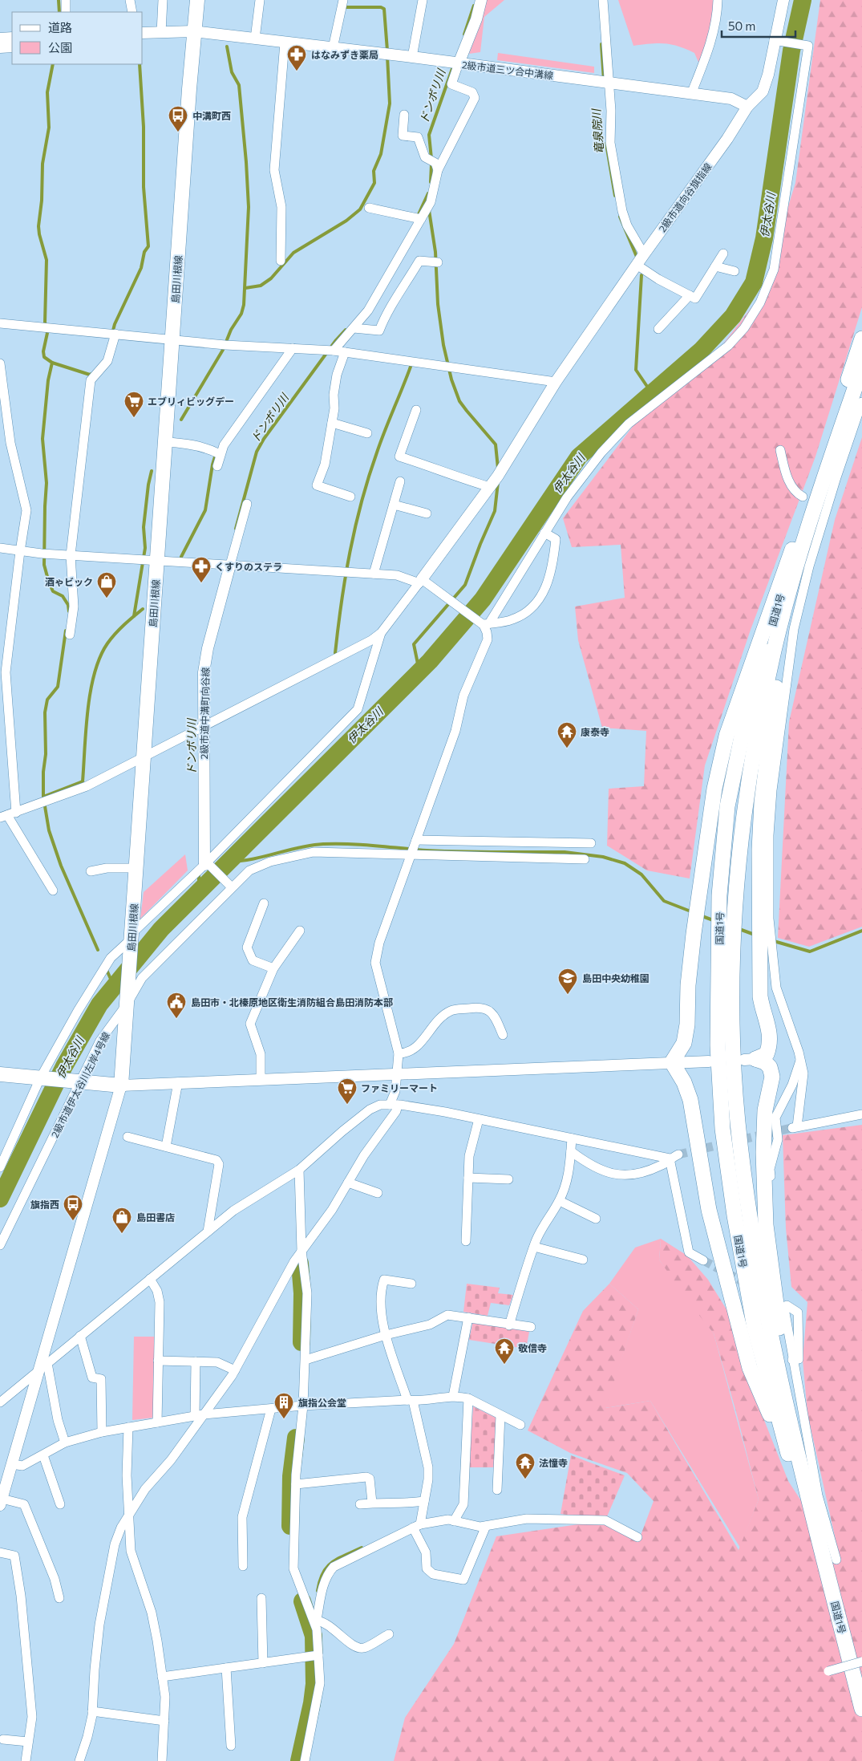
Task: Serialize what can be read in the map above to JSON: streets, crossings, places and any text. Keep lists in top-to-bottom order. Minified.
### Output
{"streets":{"highway":["国道1号"],"main road":["島田川根線"],"street":["2級市道三ツ合中溝線","2級市道向谷旗指線","2級市道中溝町向谷線","2級市道伊太谷川左岸4号線"]},"crossings":[["2級市道三ツ合中溝線","2級市道向谷旗指線"],["2級市道三ツ合中溝線","島田川根線"],["島田川根線","2級市道伊太谷川左岸4号線"]],"water":["ドンボリ川","竜泉院川","伊太谷川"],"places":{"pharmacy":["はなみずき薬局","くすりのステラ"],"bus stop":["中溝町西","旗指西"],"supermarket":["エブリィビッグデー","ファミリーマート"],"shop":["酒ゃビック","島田書店"],"temple":["康泰寺","敬信寺","法憧寺"],"school or university":["島田中央幼稚園"],"public building":["島田市・北榛原地区衛生消防組合島田消防本部"],"building":["旗指公会堂"]},"legend":["道路","公園"],"scale_bar":"50 m"}
